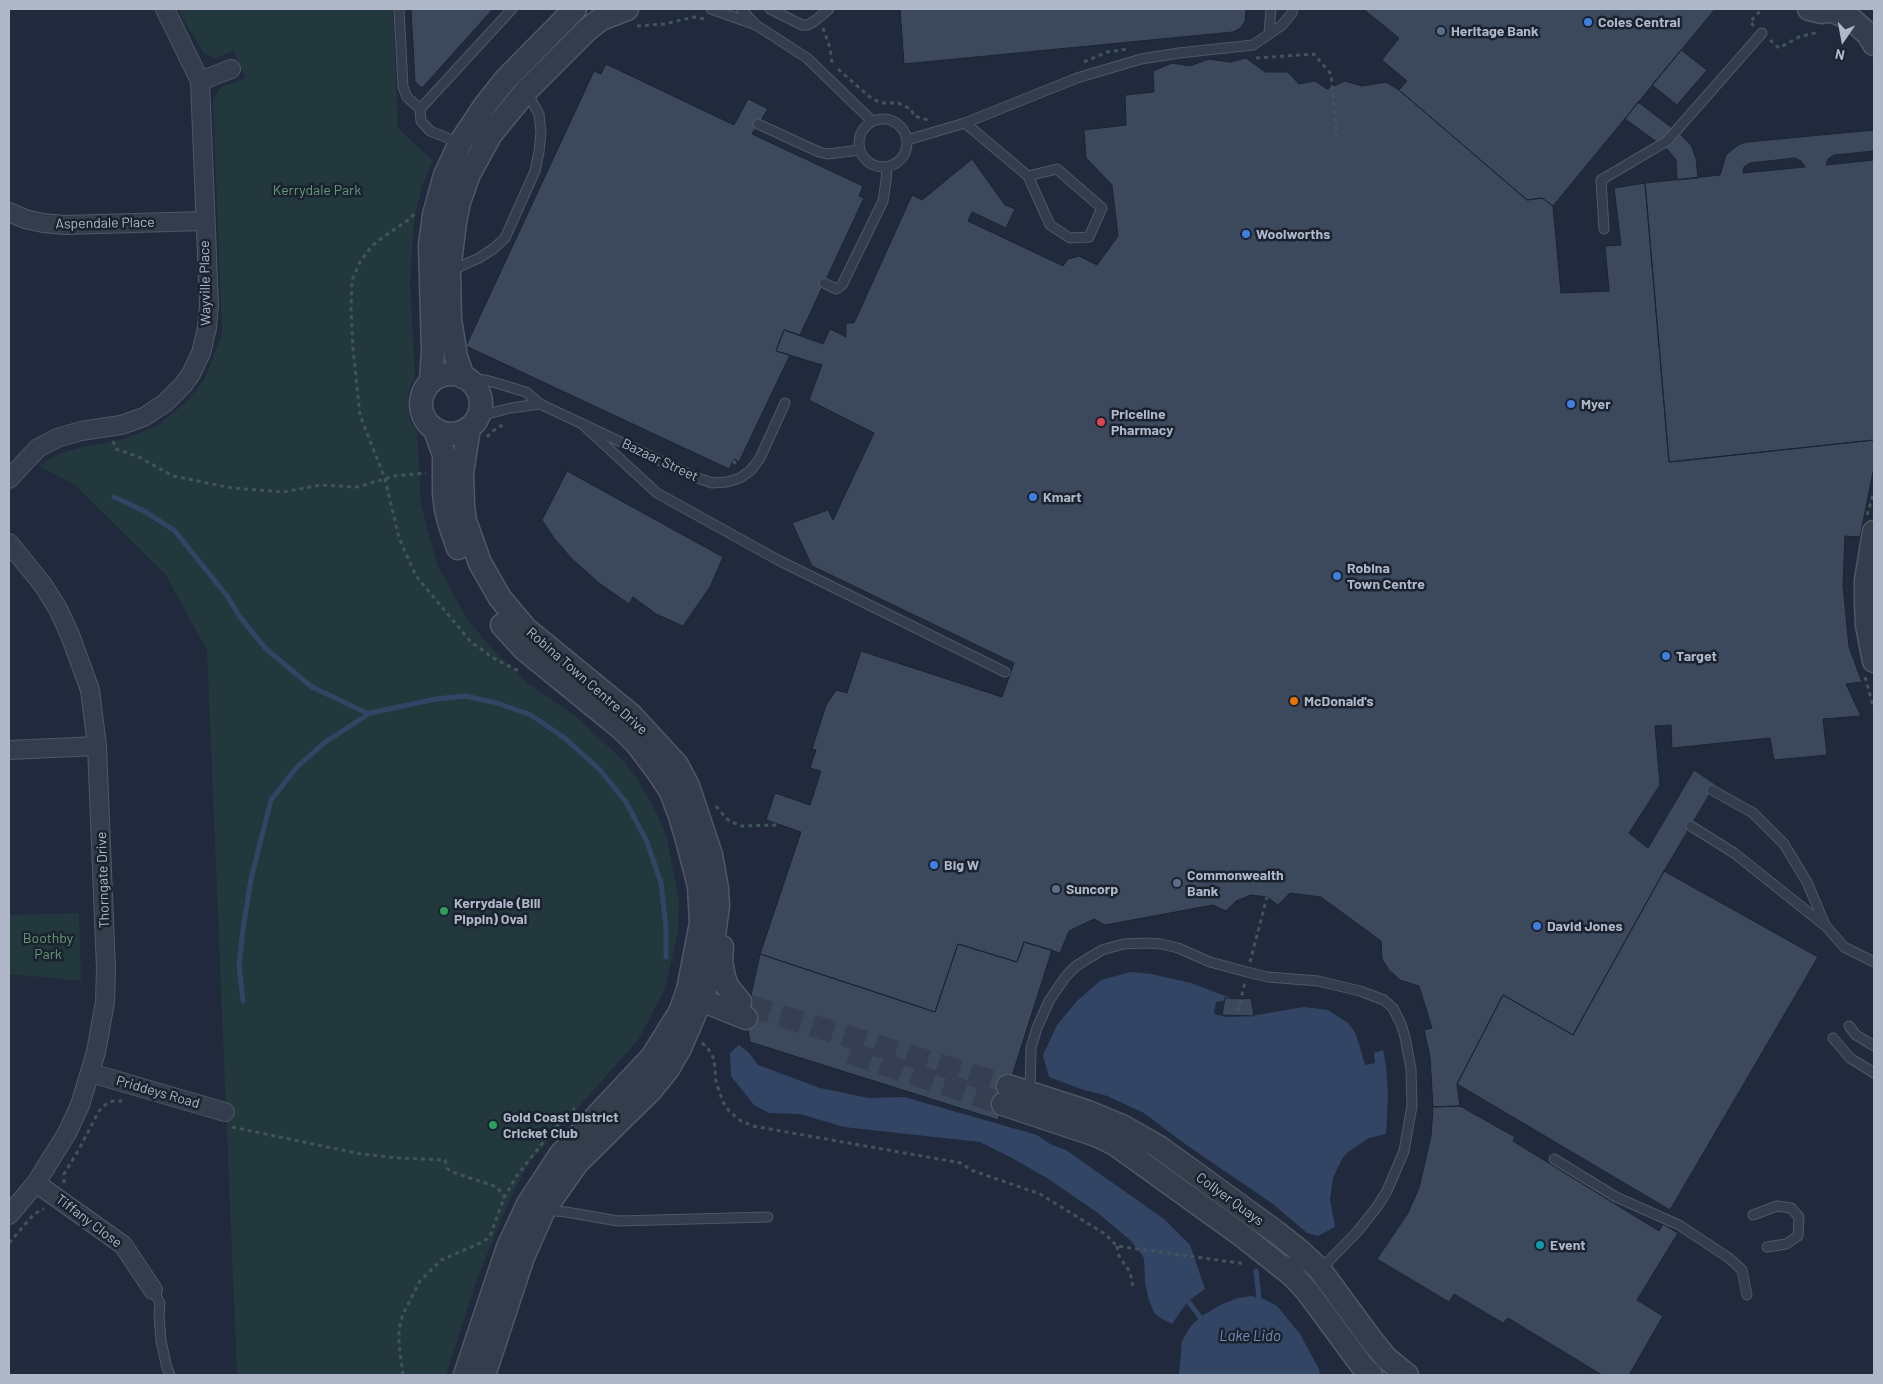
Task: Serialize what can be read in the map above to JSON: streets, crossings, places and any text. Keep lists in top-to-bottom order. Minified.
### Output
{"streets":{"street":["Aspendale Place","Wayville Place","Robina Town Centre Drive","Thorngate Drive","Priddeys Road","Collyer Quays","Tiffany Close"],"lane":["Bazaar Street"]},"crossings":[["Aspendale Place","Wayville Place"],["Bazaar Street","Robina Town Centre Drive"],["Thorngate Drive","Priddeys Road"],["Thorngate Drive","Tiffany Close"]],"water":["Lake Lido"],"parks":["Kerrydale Park","Boothby Park"],"places":["Coles Central","Heritage Bank","Woolworths","Myer","Priceline Pharmacy","Kmart","Robina Town Centre","Target","McDonald's","Big W","Commonwealth Bank","Suncorp","Kerrydale (Bill Pippin) Oval","David Jones","Gold Coast District Cricket Club","Event"],"north":"bottom"}
